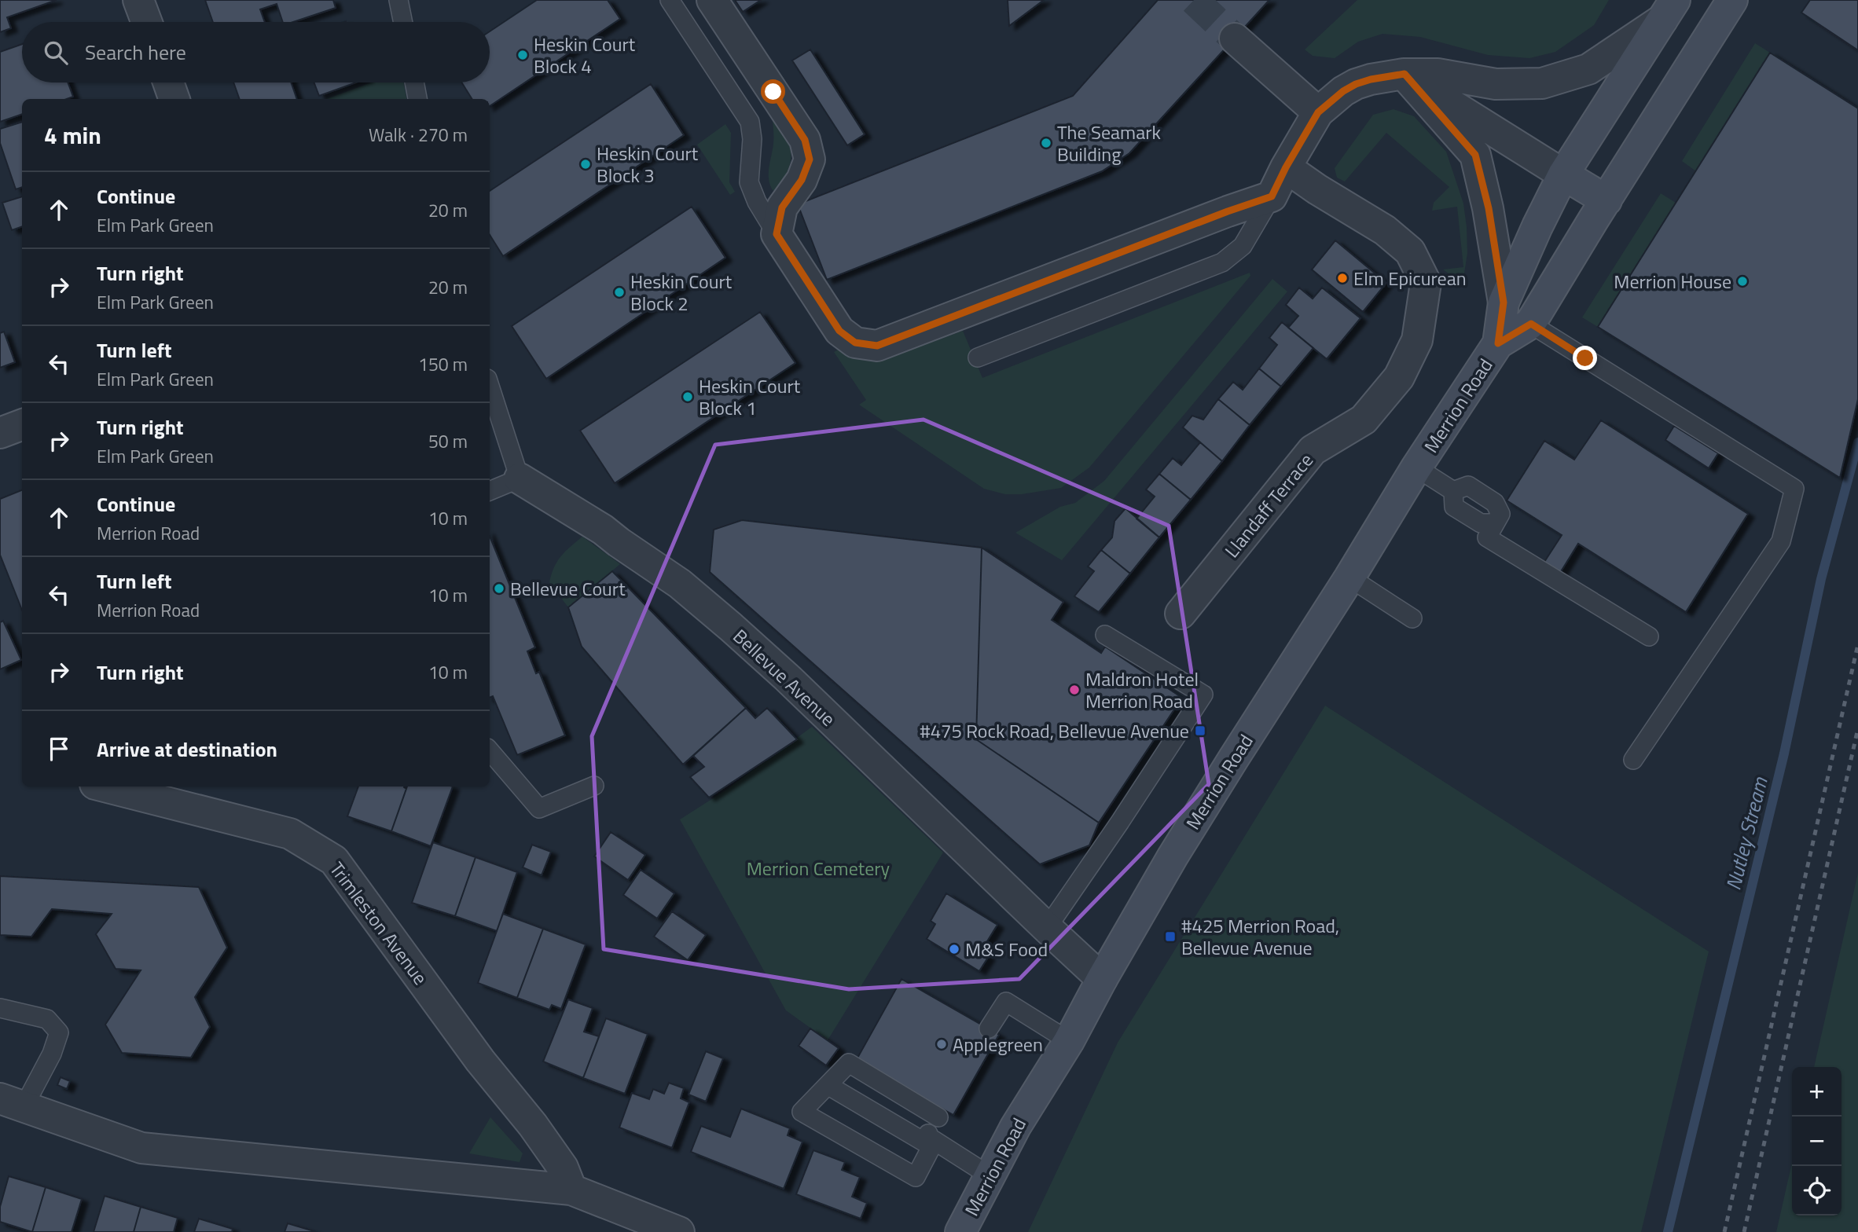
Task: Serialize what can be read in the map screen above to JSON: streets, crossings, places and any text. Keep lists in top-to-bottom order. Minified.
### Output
{"streets":{"main road":["Merrion Road"],"street":["Llandaff Terrace","Bellevue Avenue","Trimleston Avenue"]},"crossings":[["Merrion Road","Llandaff Terrace"],["Merrion Road","Bellevue Avenue"]],"water":["Nutley Stream"],"parks":["Merrion Cemetery"],"places":{"other":["Heskin Court Block 4","The Seamark Building","Heskin Court Block 3","Elm Epicurean","Merrion House","Heskin Court Block 2","Heskin Court Block 1","Bellevue Court","Maldron Hotel Merrion Road","M&S Food","Applegreen"],"transit":["#475 Rock Road, Bellevue Avenue","#425 Merrion Road, Bellevue Avenue"]},"page":{"search":"Search here","heading":["4 min","Walk · 270 m"],"list":[["Continue","Elm Park Green","20 m"],["Turn right","Elm Park Green","20 m"],["Turn left","Elm Park Green","150 m"],["Turn right","Elm Park Green","50 m"],["Continue","Merrion Road","10 m"],["Turn left","Merrion Road","10 m"],["Turn right","10 m"],"Arrive at destination"],"map_buttons":["+","−"]}}
